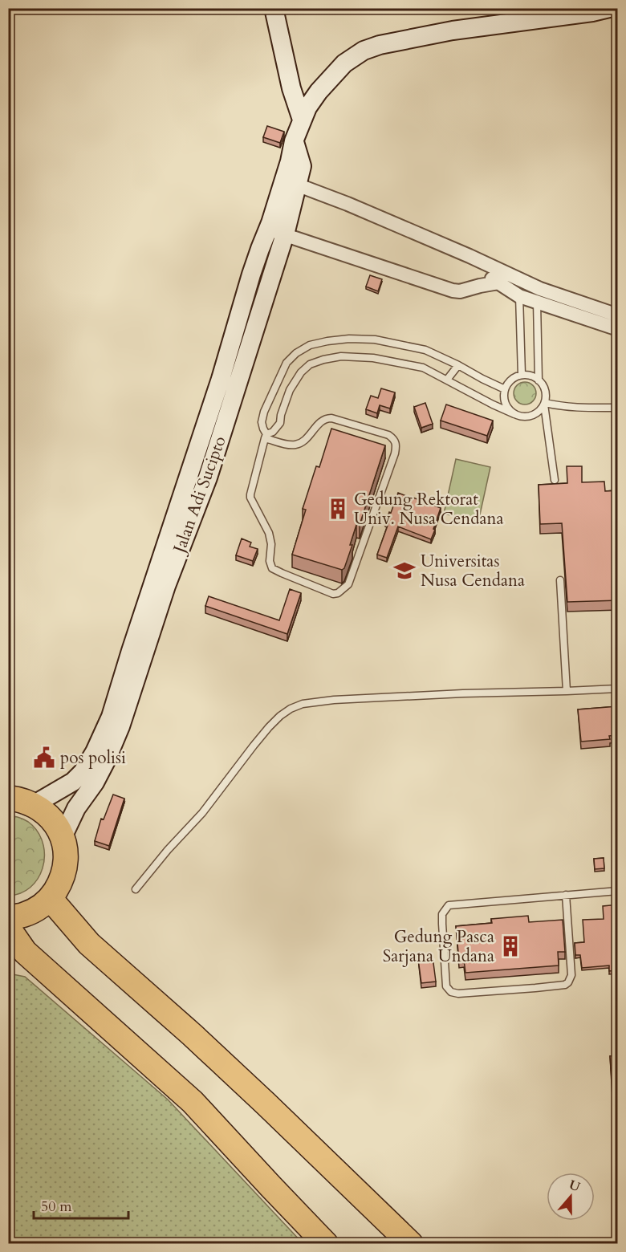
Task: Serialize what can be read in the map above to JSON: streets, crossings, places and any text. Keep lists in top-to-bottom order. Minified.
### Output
{"streets":{"main road":["Jalan Adi Sucipto"]},"places":{"building":["Gedung Rektorat Univ. Nusa Cendana","Gedung Pasca Sarjana Undana"],"school or university":["Universitas Nusa Cendana"],"public building":["pos polisi"]},"scale_bar":"50 m","north":"top"}
